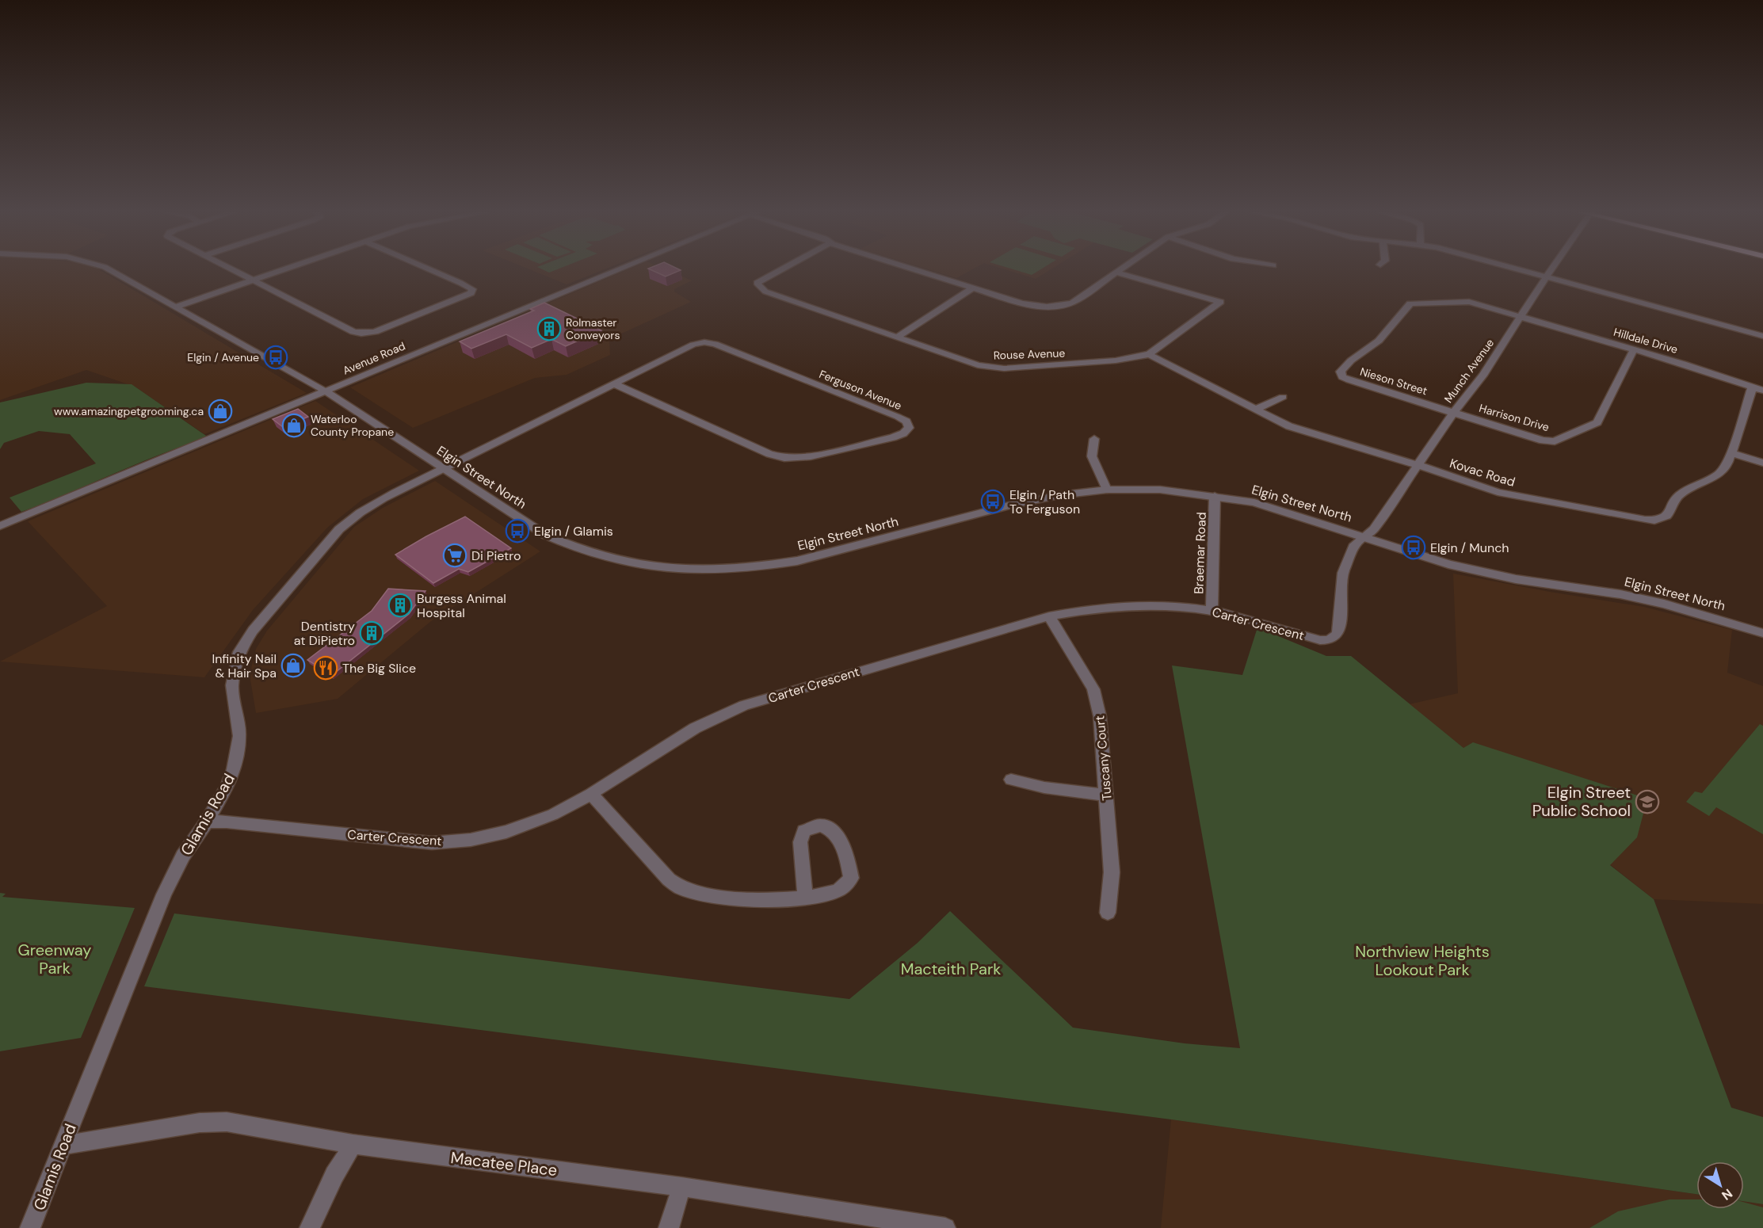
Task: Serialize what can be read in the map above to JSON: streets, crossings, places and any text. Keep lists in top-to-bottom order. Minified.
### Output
{"streets":{"street":["Hilldale Drive","Rouse Avenue","Avenue Road","Munch Avenue","Nieson Street","Ferguson Avenue","Harrison Drive","Kovac Road","Elgin Street North","Braemar Road","Carter Crescent","Tuscany Court","Glamis Road","Macatee Place"]},"crossings":[["Hilldale Drive","Munch Avenue"],["Hilldale Drive","Nieson Street"],["Hilldale Drive","Harrison Drive"],["Hilldale Drive","Kovac Road"],["Rouse Avenue","Kovac Road"],["Avenue Road","Elgin Street North"],["Munch Avenue","Nieson Street"],["Munch Avenue","Harrison Drive"],["Munch Avenue","Kovac Road"],["Munch Avenue","Elgin Street North"],["Munch Avenue","Carter Crescent"],["Nieson Street","Harrison Drive"],["Ferguson Avenue","Elgin Street North"],["Ferguson Avenue","Glamis Road"],["Elgin Street North","Braemar Road"],["Elgin Street North","Carter Crescent"],["Elgin Street North","Glamis Road"],["Braemar Road","Carter Crescent"],["Carter Crescent","Tuscany Court"],["Carter Crescent","Glamis Road"],["Glamis Road","Macatee Place"]],"parks":["Greenway Park","Northview Heights Lookout Park","Macteith Park"],"places":{"building":["Rolmaster Conveyors","Burgess Animal Hospital","Dentistry at DiPietro"],"bus stop":["Elgin / Avenue","Elgin / Path To Ferguson","Elgin / Glamis","Elgin / Munch"],"shop":["www.amazingpetgrooming.ca","Waterloo County Propane","Infinity Nail & Hair Spa"],"supermarket":["Di Pietro"],"restaurant":["The Big Slice"],"school or university":["Elgin Street Public School"]},"north":"bottom right"}
